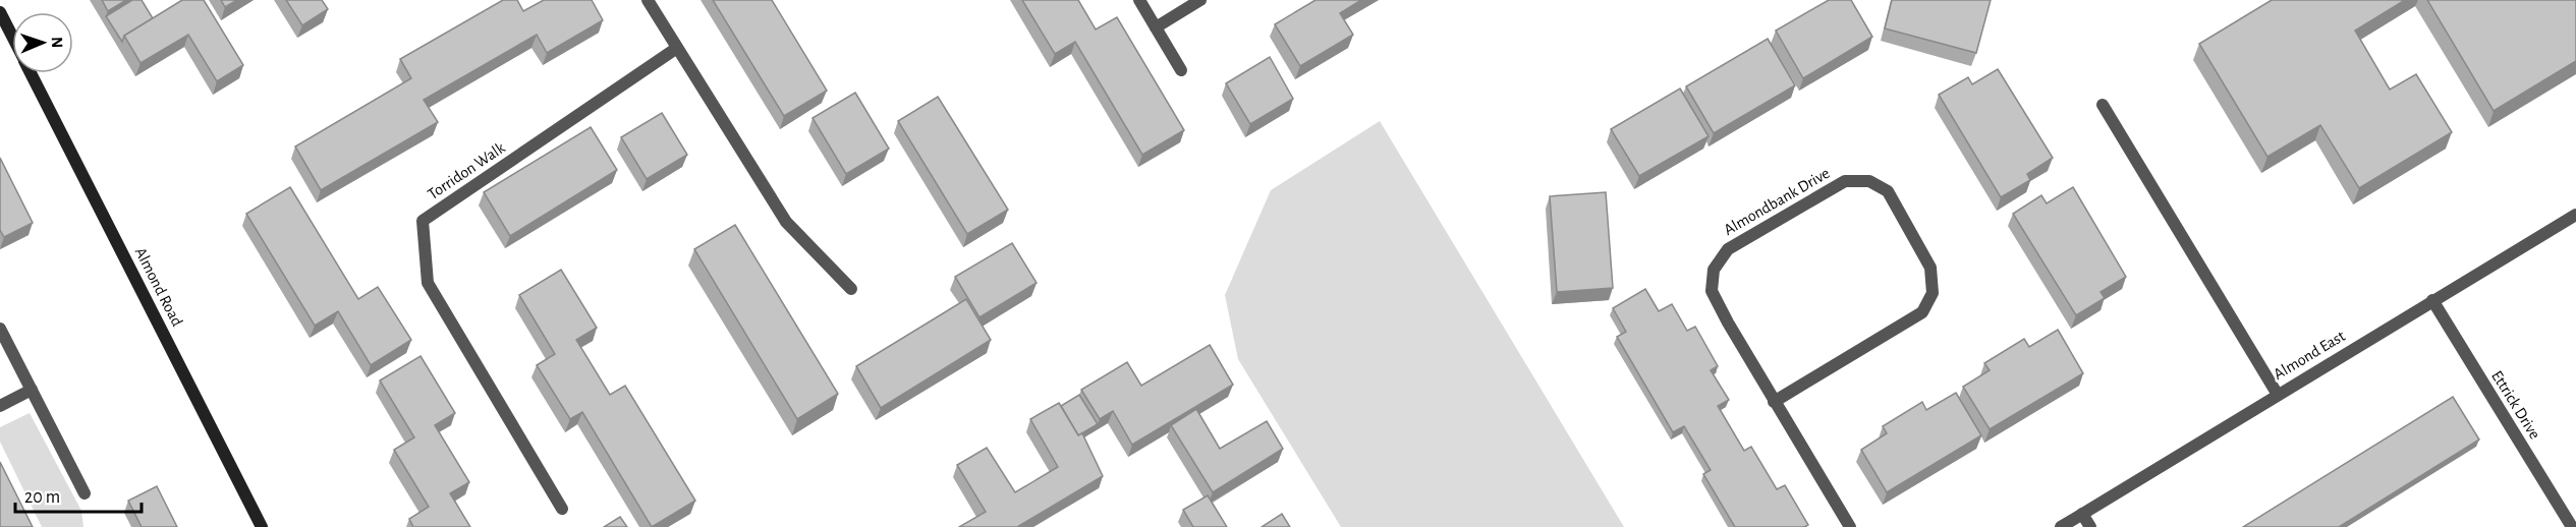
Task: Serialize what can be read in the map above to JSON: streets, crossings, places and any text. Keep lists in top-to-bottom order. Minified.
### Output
{"streets":{"street":["Torridon Walk","Almondbank Drive","Almond Road","Almond East","Ettrick Drive"]},"crossings":[["Almond East","Ettrick Drive"]],"scale_bar":"20 m","north":"right"}
